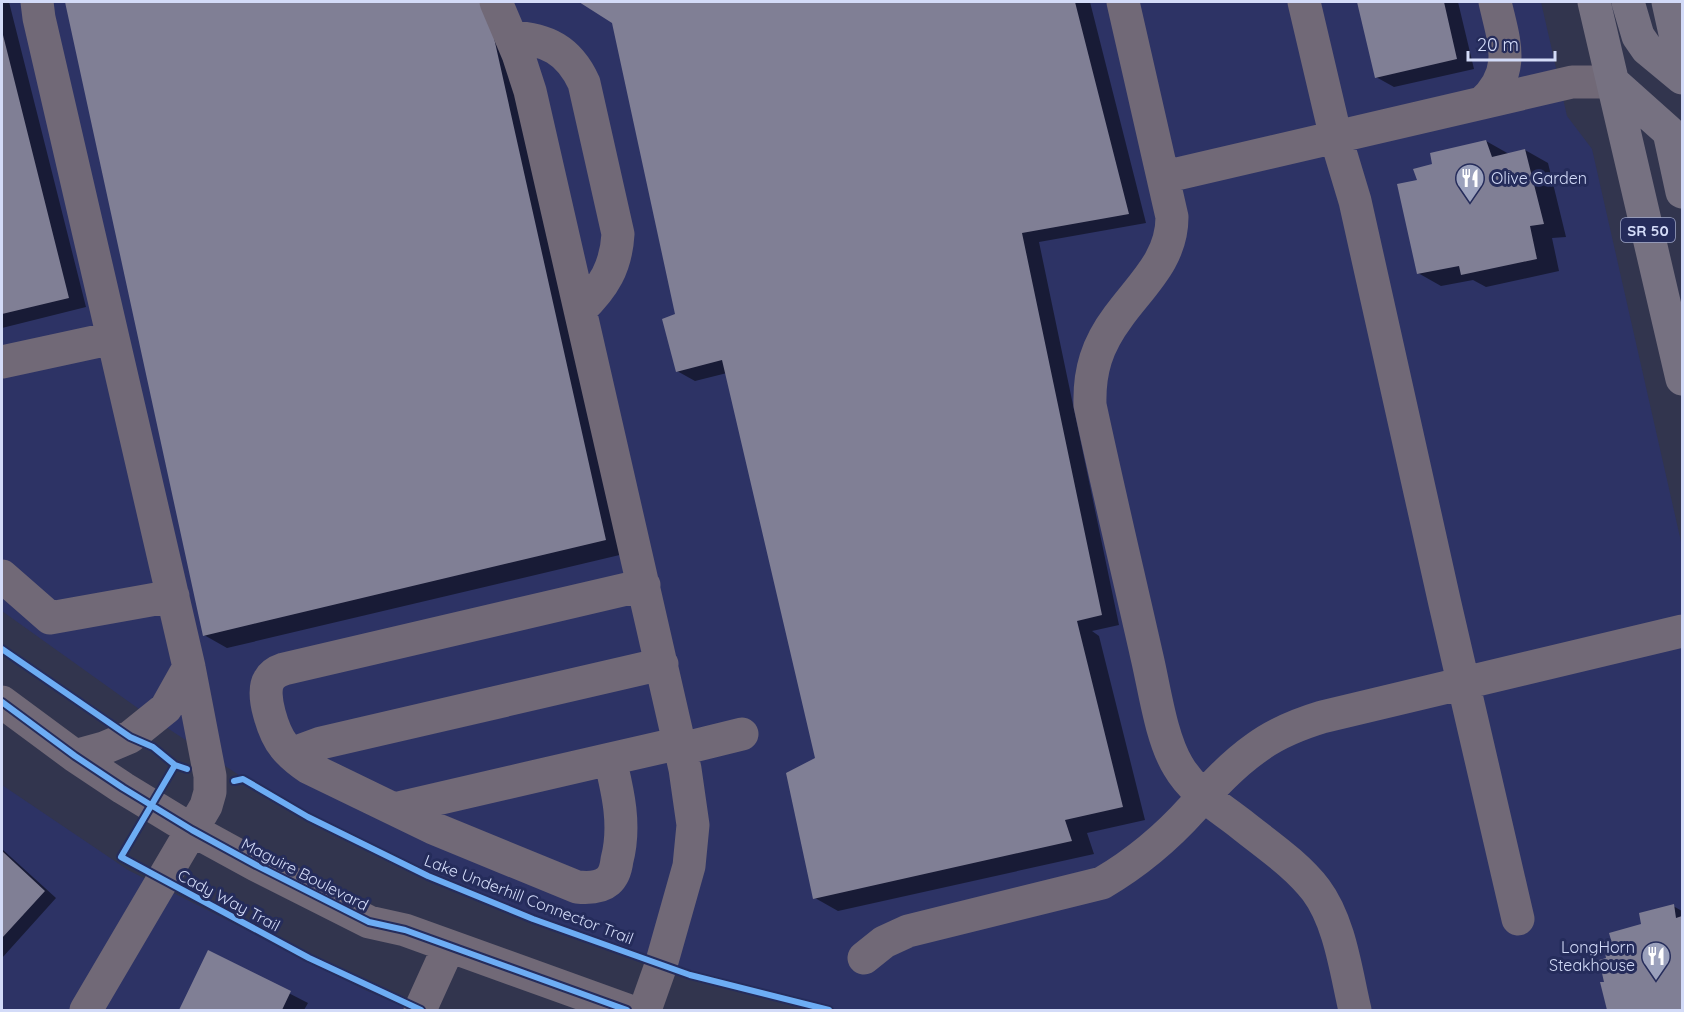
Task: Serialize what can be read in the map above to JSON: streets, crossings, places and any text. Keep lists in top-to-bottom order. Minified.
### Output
{"streets":{"highway":["SR 50"],"street":["Maguire Boulevard"],"cycle path":["Lake Underhill Connector Trail","Cady Way Trail"]},"places":{"restaurant":["Olive Garden","LongHorn Steakhouse"]},"scale_bar":"20 m"}
